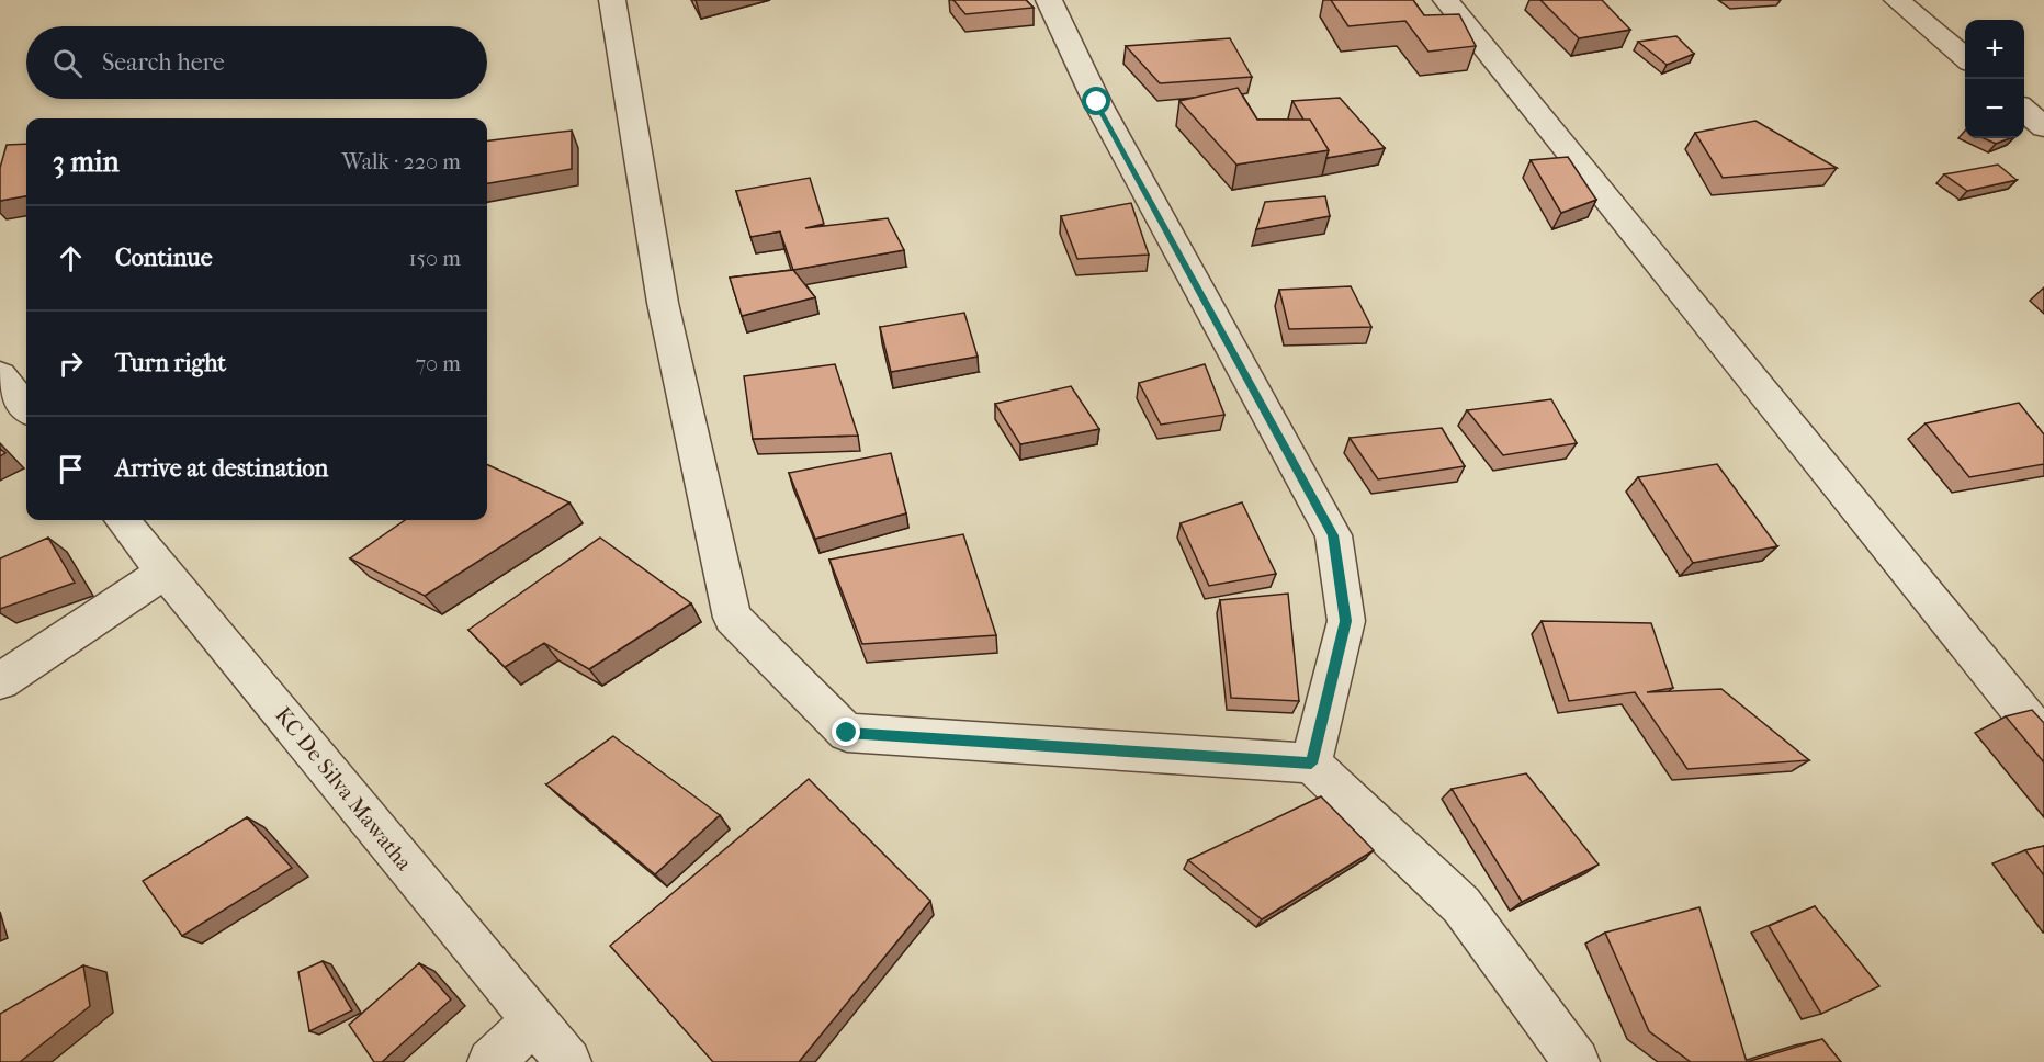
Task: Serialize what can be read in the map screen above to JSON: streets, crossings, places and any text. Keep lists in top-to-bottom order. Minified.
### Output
{"streets":{"street":["KC De Silva Mawatha"]},"page":{"map_buttons":["+","−"],"search":"Search here","heading":["3 min","Walk · 220 m"],"list":[["Continue","150 m"],["Turn right","70 m"],"Arrive at destination"]}}
